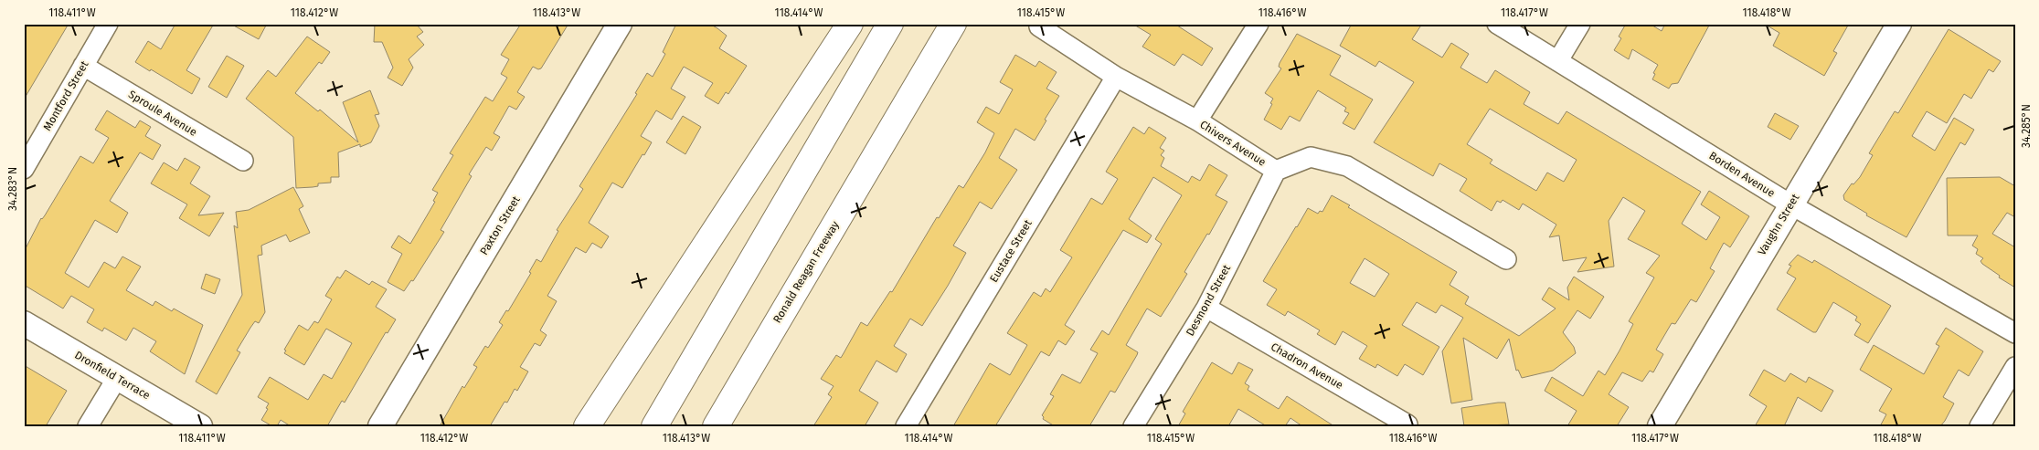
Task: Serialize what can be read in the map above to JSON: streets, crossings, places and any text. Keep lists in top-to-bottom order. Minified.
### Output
{"streets":{"highway":["Ronald Reagan Freeway"],"street":["Montford Street","Sproule Avenue","Chivers Avenue","Borden Avenue","Vaughn Street","Paxton Street","Eustace Street","Desmond Street","Chadron Avenue","Dronfield Terrace"]},"crossings":[["Montford Street","Sproule Avenue"],["Chivers Avenue","Eustace Street"],["Chivers Avenue","Desmond Street"],["Borden Avenue","Vaughn Street"],["Desmond Street","Chadron Avenue"]],"coordinates":["118.411°W","118.412°W","118.413°W","118.414°W","118.415°W","118.416°W","118.417°W","118.418°W","34.285°N","34.283°N"]}
